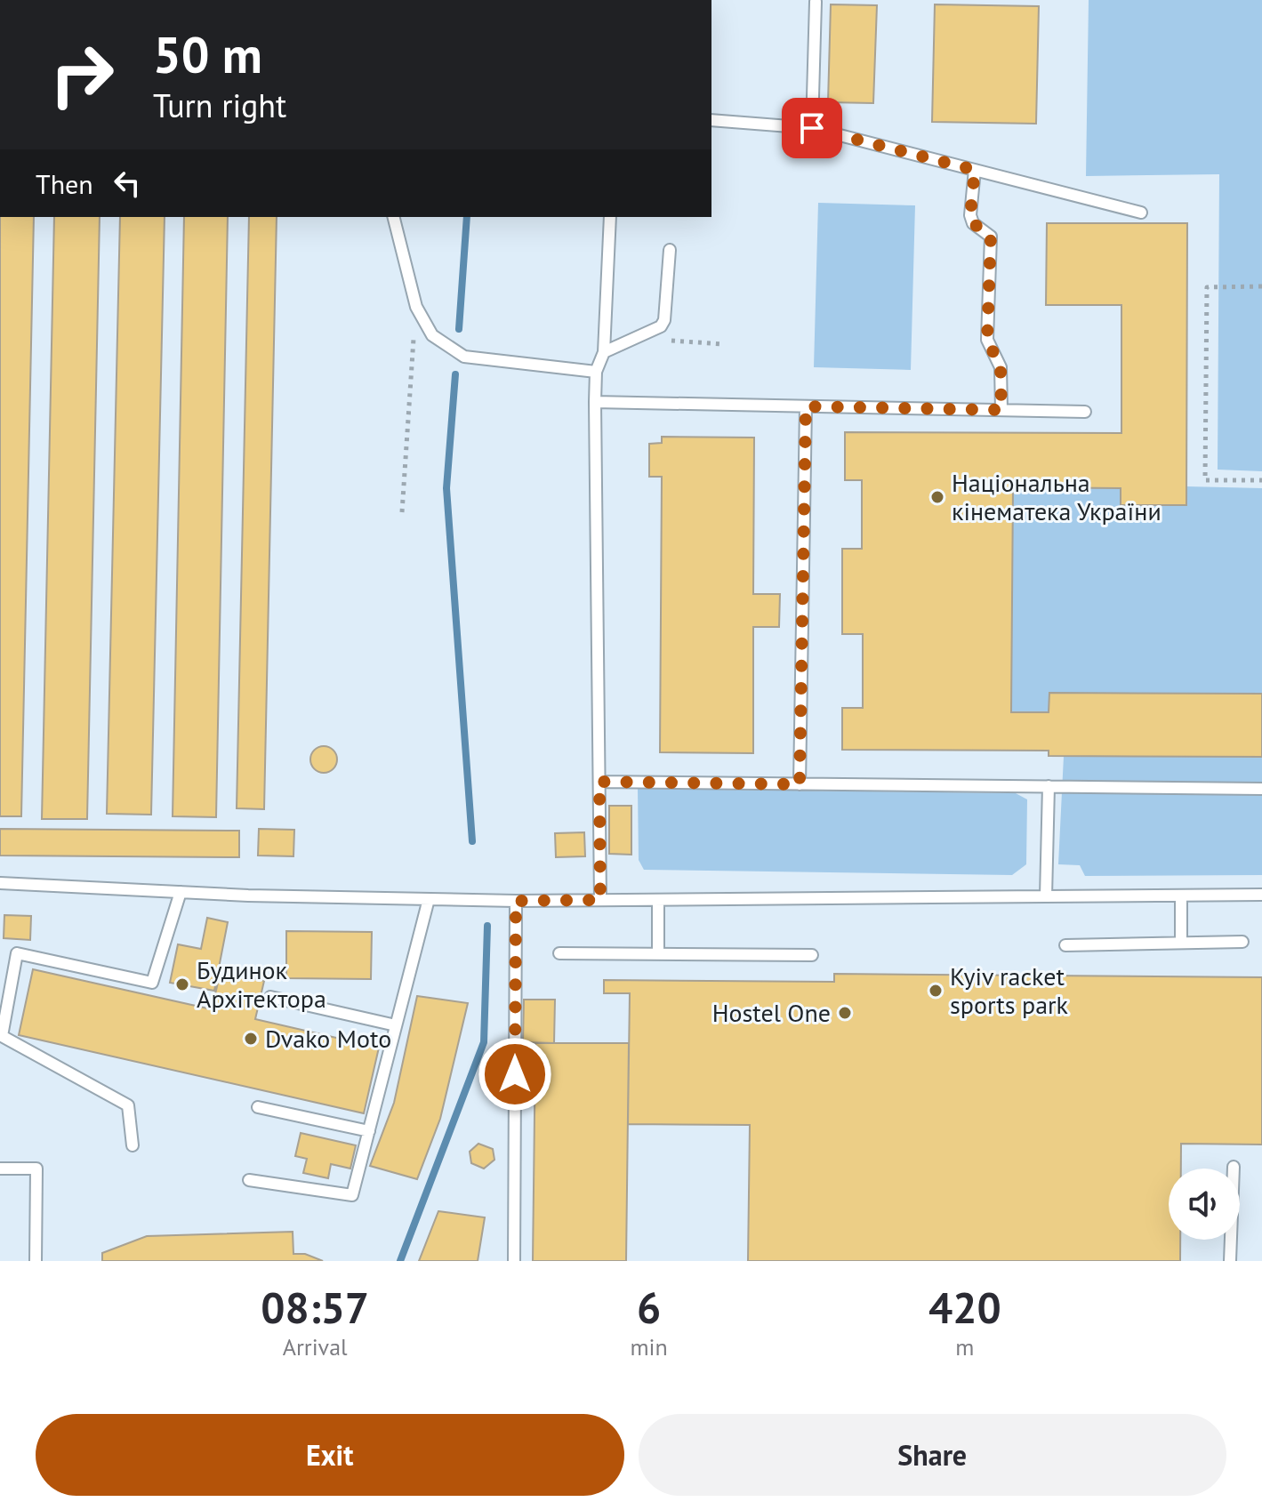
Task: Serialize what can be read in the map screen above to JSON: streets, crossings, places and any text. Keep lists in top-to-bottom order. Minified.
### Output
{"places":["Національна кінематека України","Будинок Архітектора","Kyiv racket sports park","Hostel One","Dvako Moto"],"page":{"turn":["50 m","Turn right"],"then":"Then","eta":["08:57","Arrival","6","min","420","m"],"buttons":["Exit","Share"]}}
